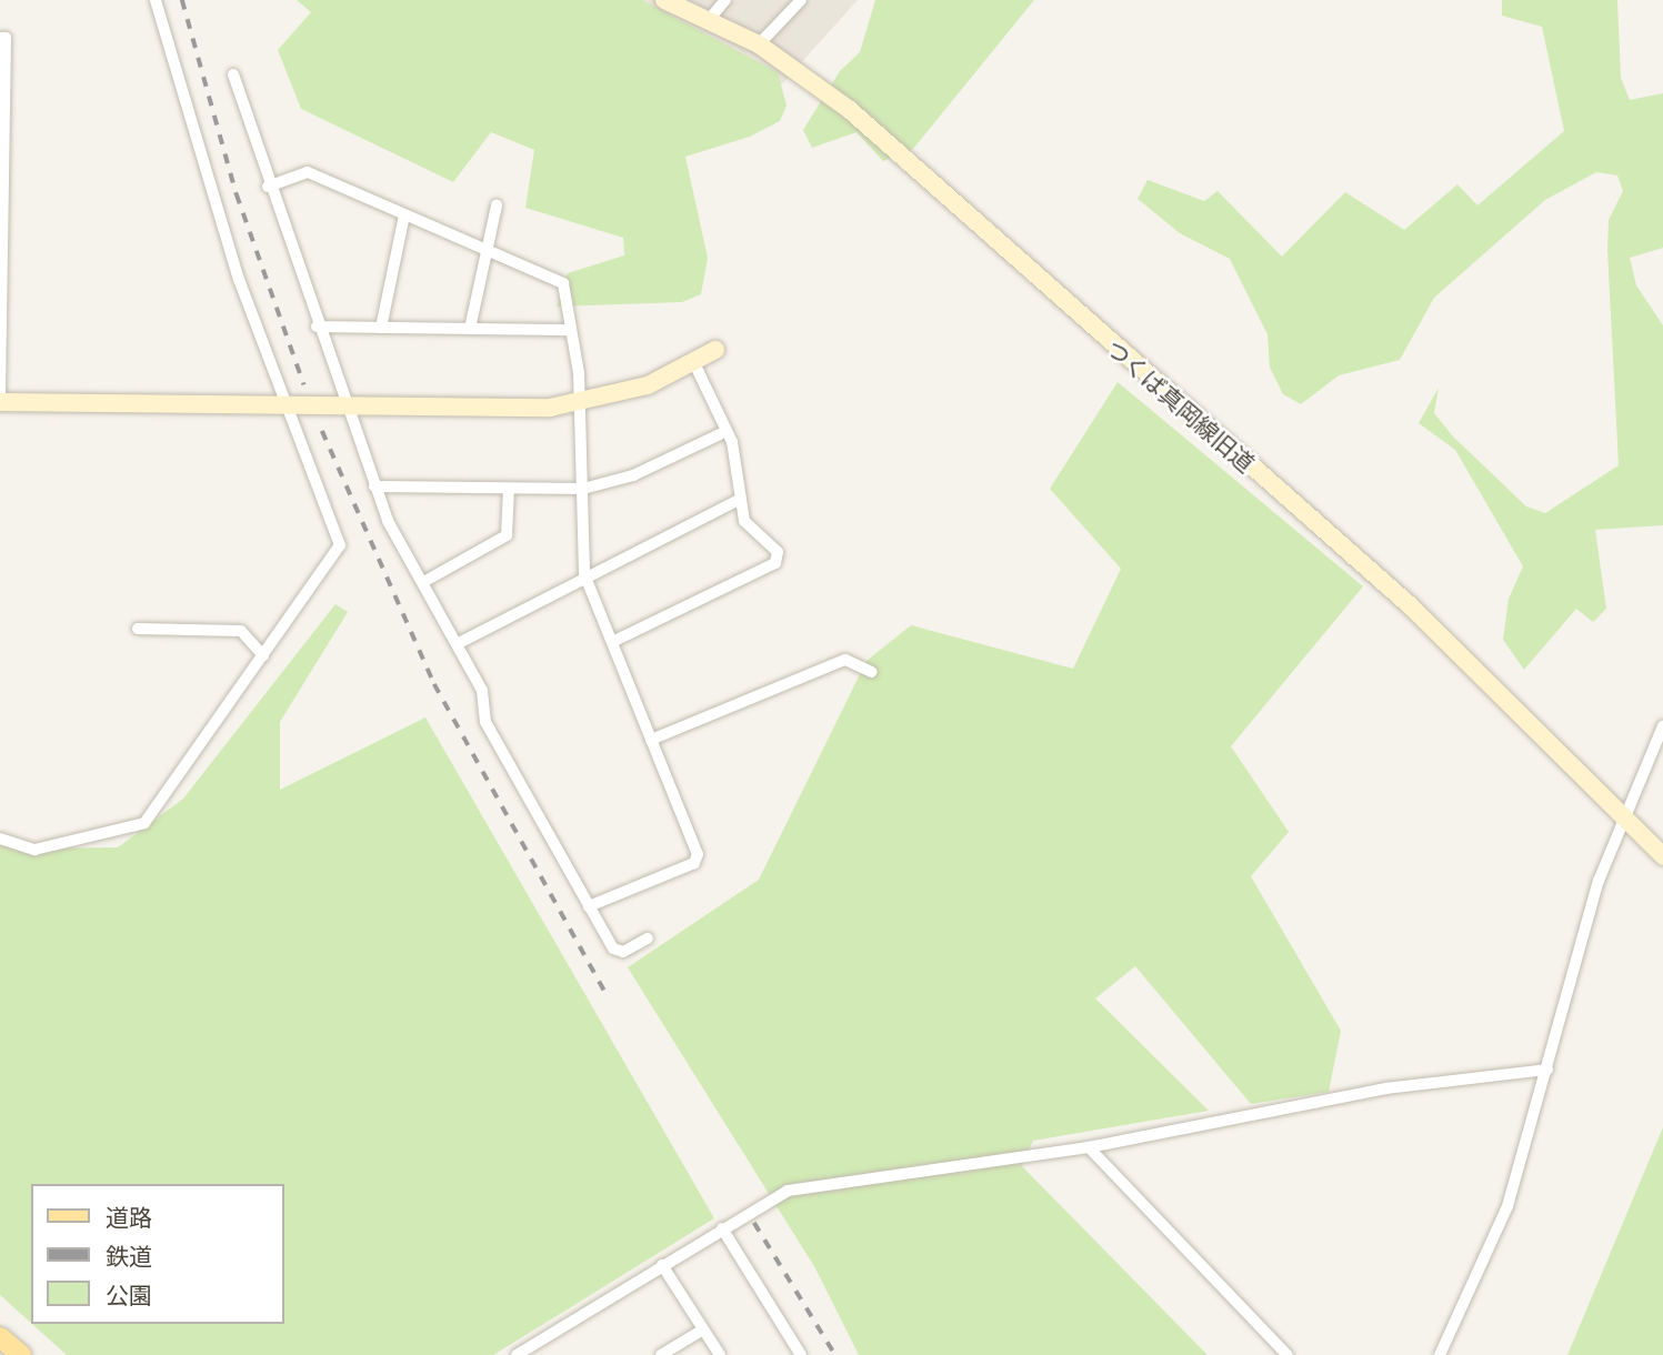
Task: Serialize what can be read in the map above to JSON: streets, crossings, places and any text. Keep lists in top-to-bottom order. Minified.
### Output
{"streets":{"street":["つくば真岡線旧道"]},"legend":["道路","鉄道","公園"]}
